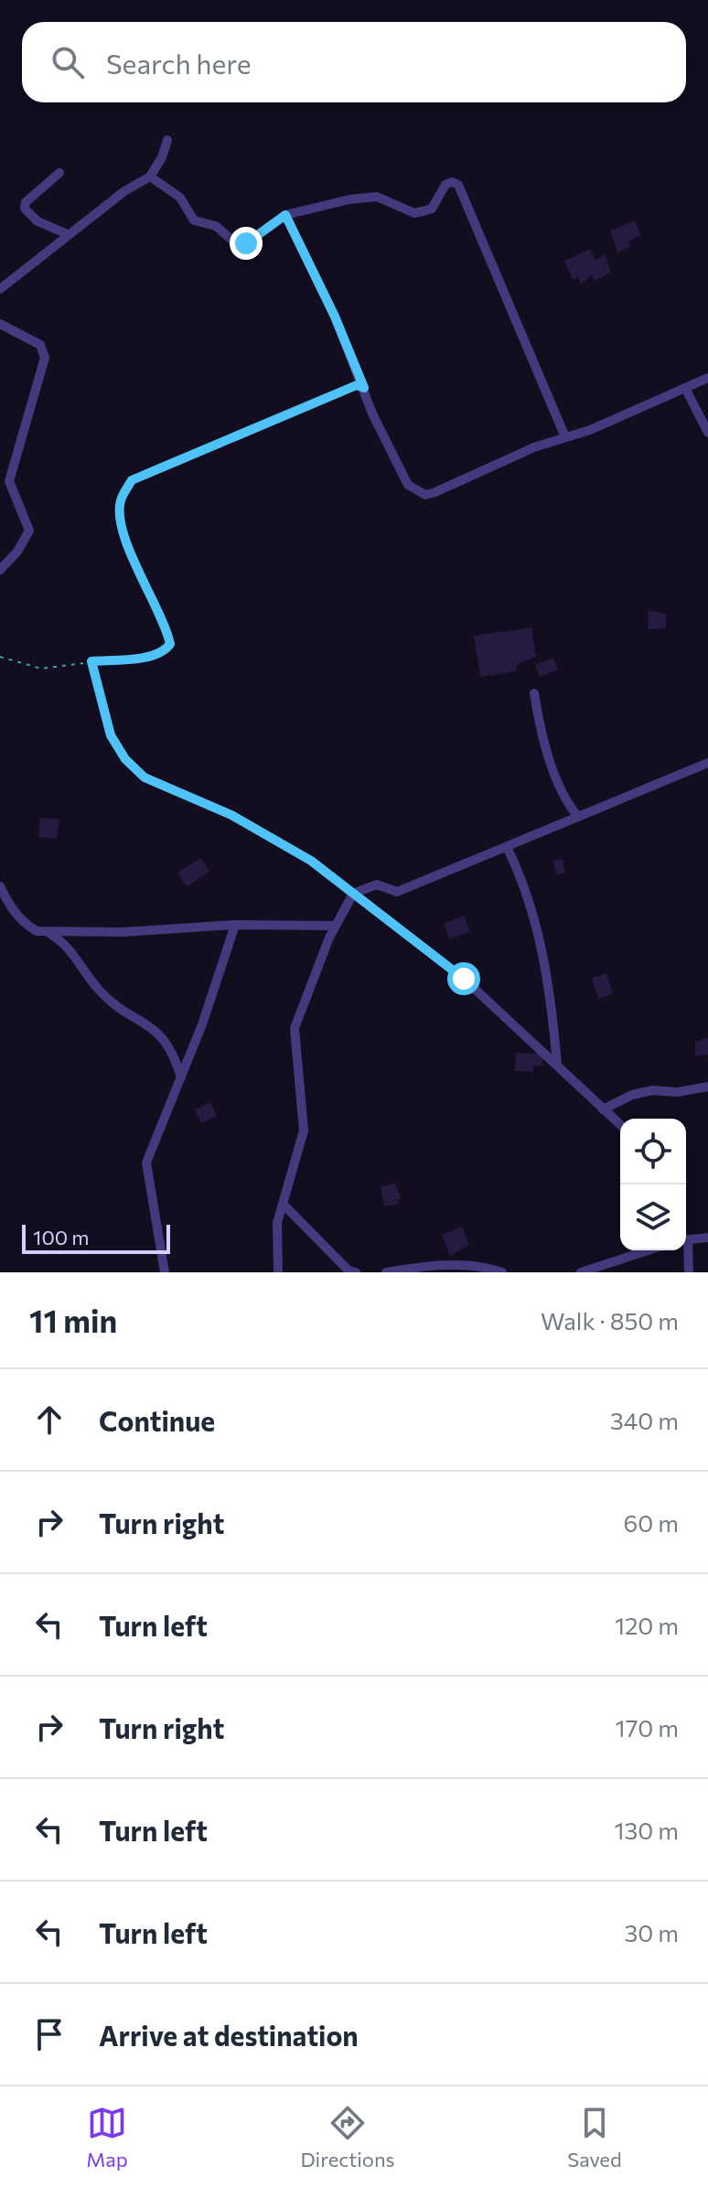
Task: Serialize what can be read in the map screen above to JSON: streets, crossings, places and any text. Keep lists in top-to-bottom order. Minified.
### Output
{"scale_bar":"100 m","page":{"search":"Search here","scale":"100 m","heading":["11 min","Walk · 850 m"],"list":[["Continue","340 m"],["Turn right","60 m"],["Turn left","120 m"],["Turn right","170 m"],["Turn left","130 m"],["Turn left","30 m"],"Arrive at destination"],"nav":["Map","Directions","Saved"]}}
